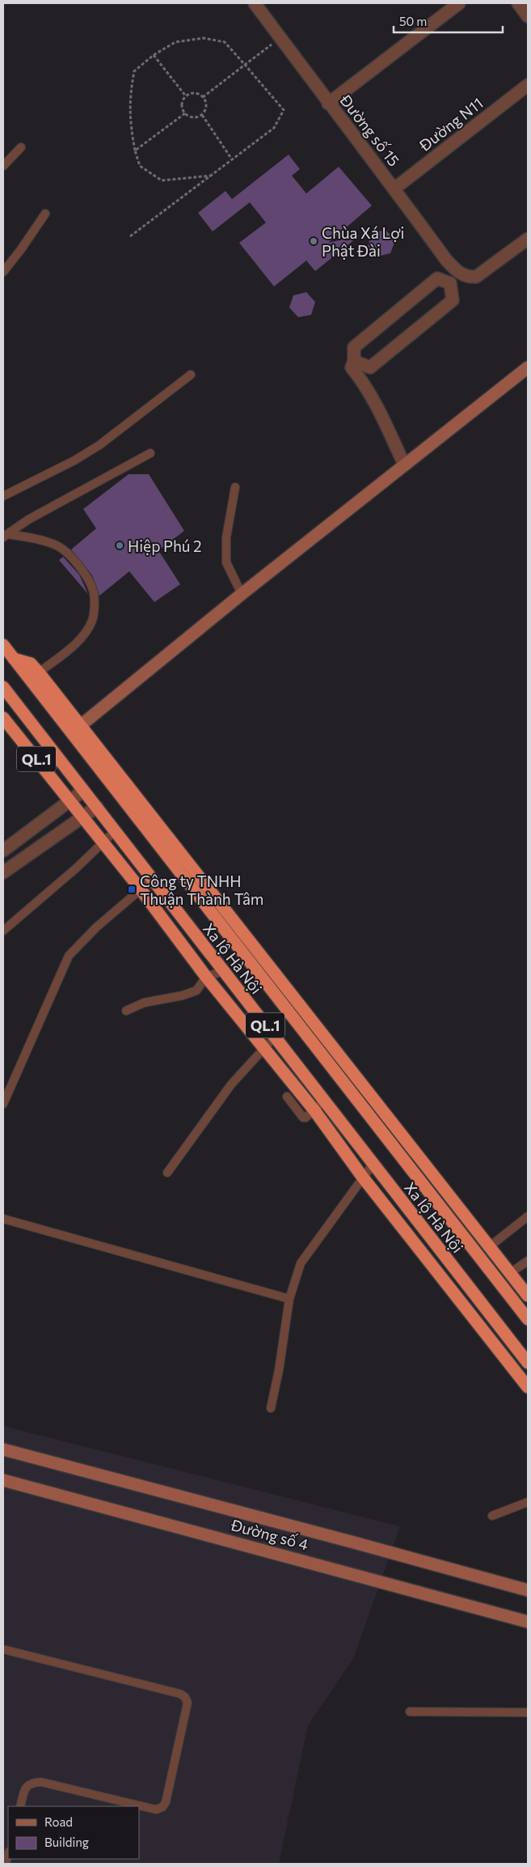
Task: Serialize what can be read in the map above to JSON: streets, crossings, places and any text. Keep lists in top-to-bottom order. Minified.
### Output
{"streets":{"highway":["QL.1","Xa lộ Hà Nội"],"street":["Đường N11","Đường số 15","Đường số 4"]},"crossings":[["Đường N11","Đường số 15"]],"places":{"other":["Chùa Xá Lợi Phật Đài","Hiệp Phú 2"],"transit":["Công ty TNHH Thuận Thành Tâm"]},"legend":["Road","Building"],"scale_bar":"50 m"}
